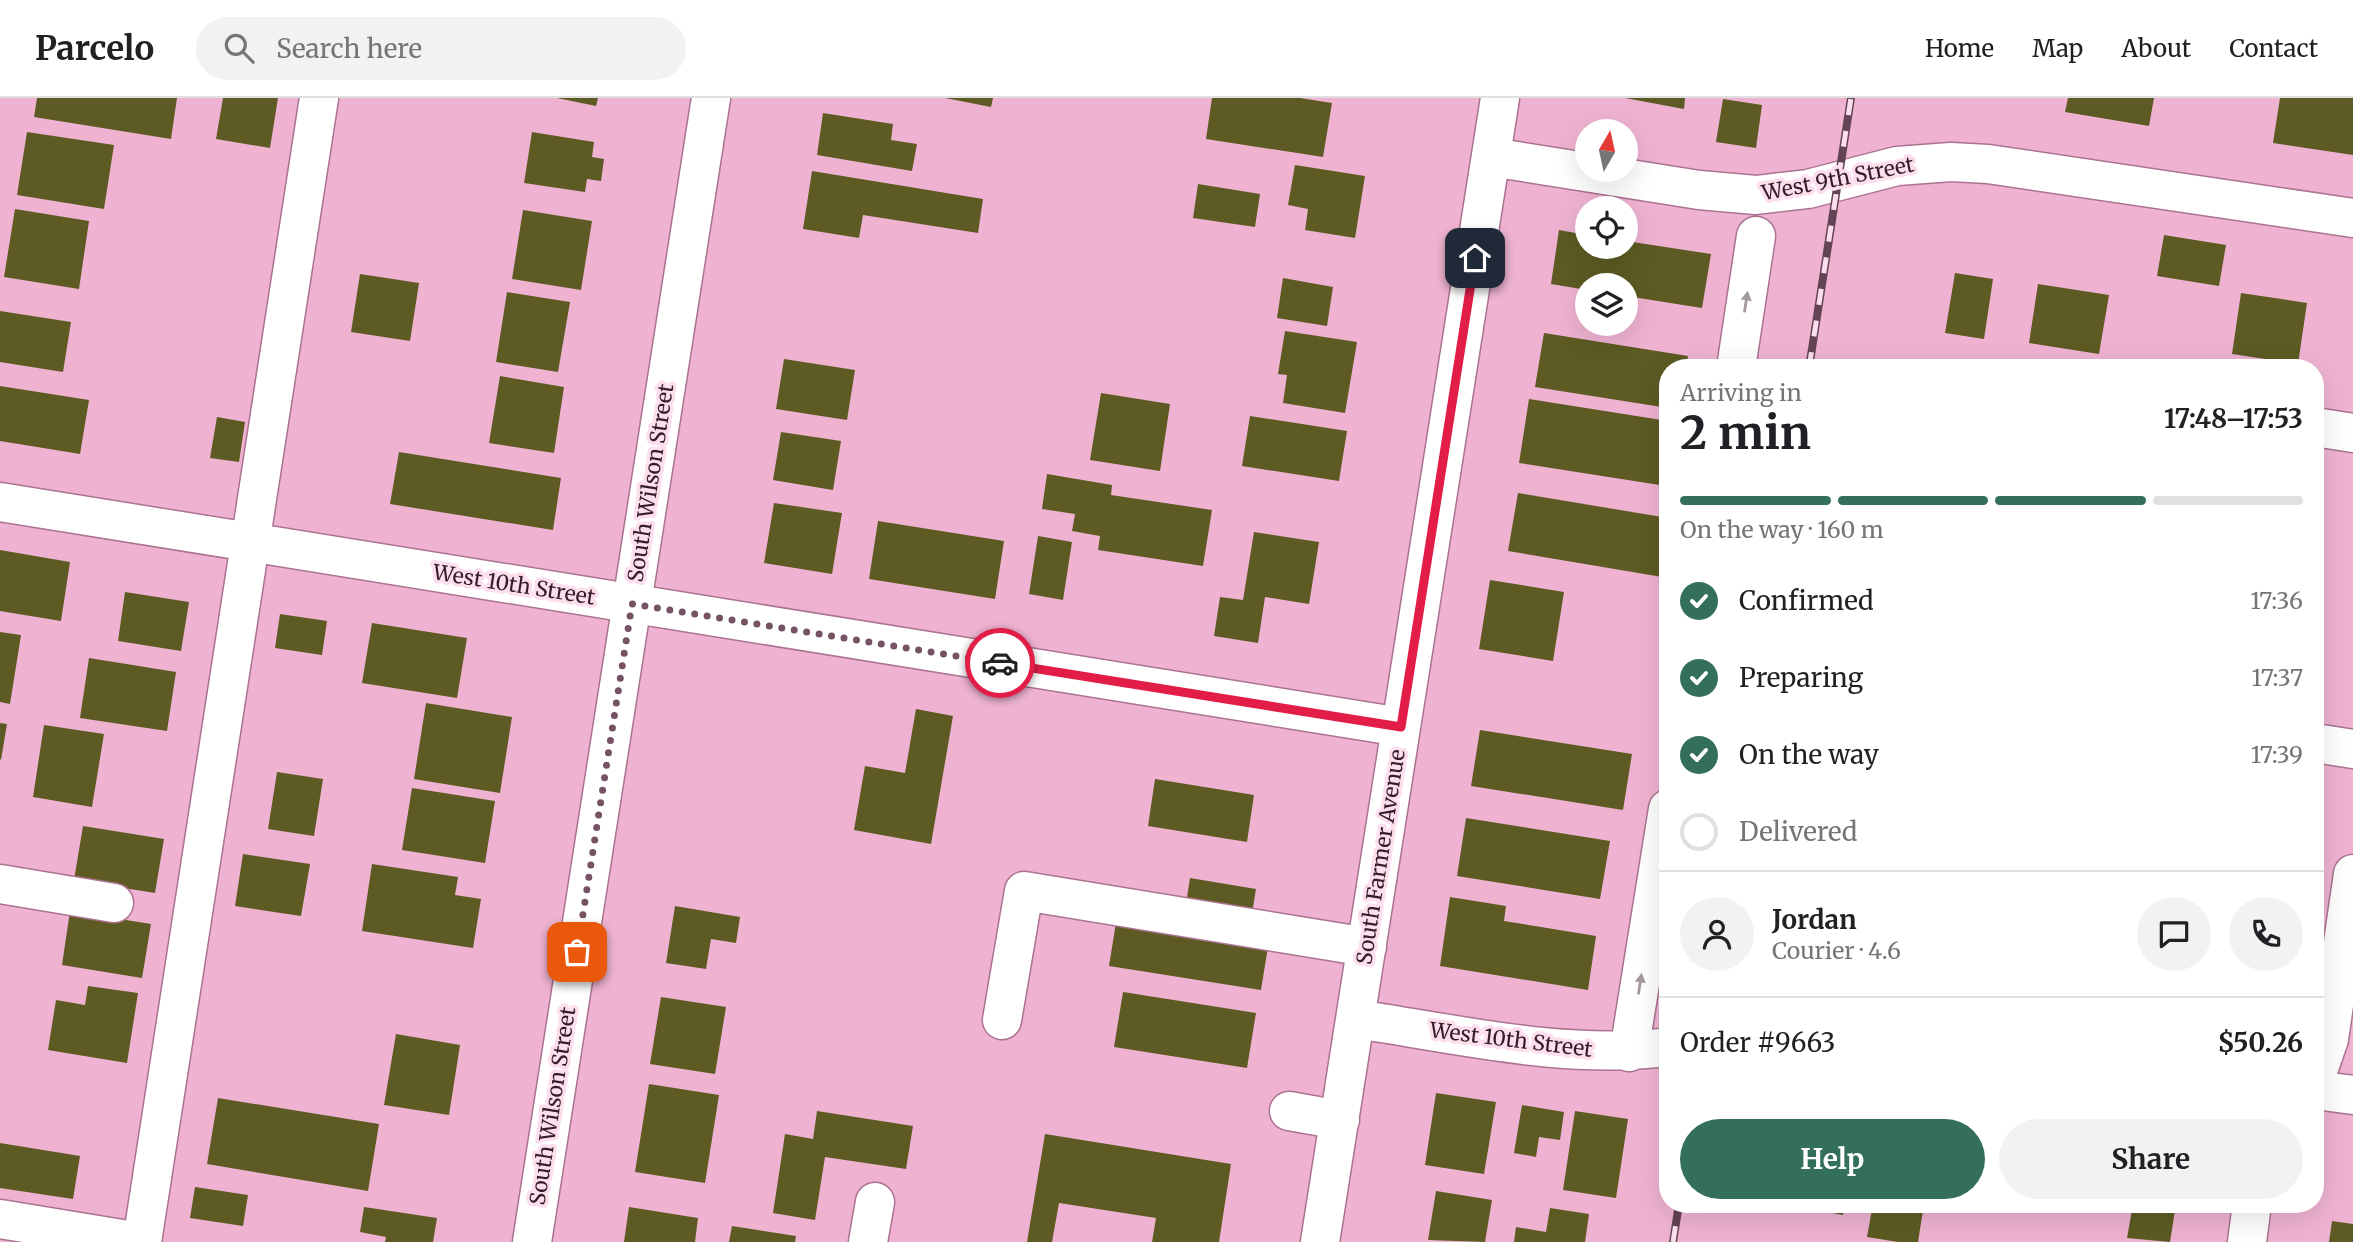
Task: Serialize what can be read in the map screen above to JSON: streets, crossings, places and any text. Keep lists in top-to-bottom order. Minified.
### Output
{"streets":{"street":["West 9th Street","South Wilson Street","West 10th Street","South Farmer Avenue"]},"crossings":[["West 9th Street","South Farmer Avenue"],["South Wilson Street","West 10th Street"],["West 10th Street","South Farmer Avenue"]],"north":"top","page":{"header":"Parcelo","search":"Search here","nav":["Home","Map","About","Contact"],"heading":["2 min","Arriving in","17:48–17:53"],"panel":["Jordan","Courier · 4.6","Order #9663","$50.26"],"bar":"On the way · 160 m","list":[["Confirmed","17:36"],["Preparing","17:37"],["On the way","17:39"],"Delivered"],"buttons":["Help","Share"]}}
